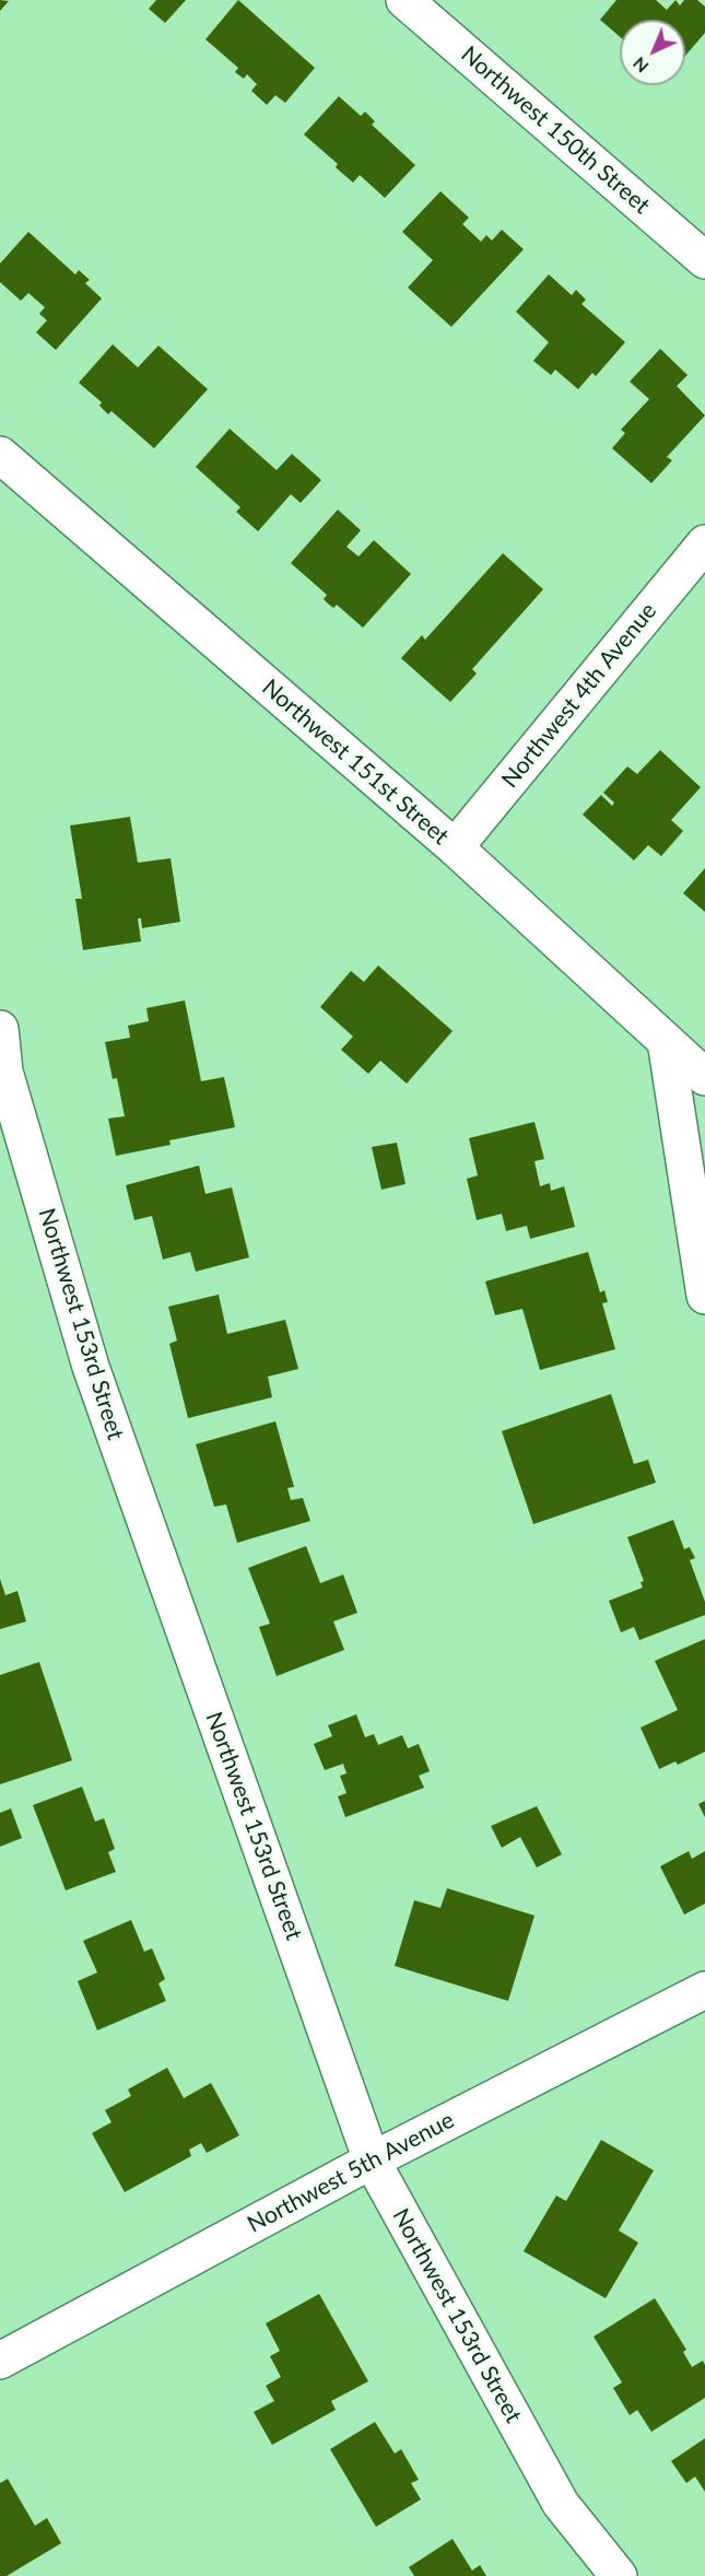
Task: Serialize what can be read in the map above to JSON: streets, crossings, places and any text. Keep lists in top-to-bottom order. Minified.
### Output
{"streets":{"street":["Northwest 150th Street","Northwest 4th Avenue","Northwest 151st Street","Northwest 153rd Street","Northwest 5th Avenue"]},"crossings":[["Northwest 4th Avenue","Northwest 151st Street"],["Northwest 153rd Street","Northwest 5th Avenue"]],"north":"bottom left"}
